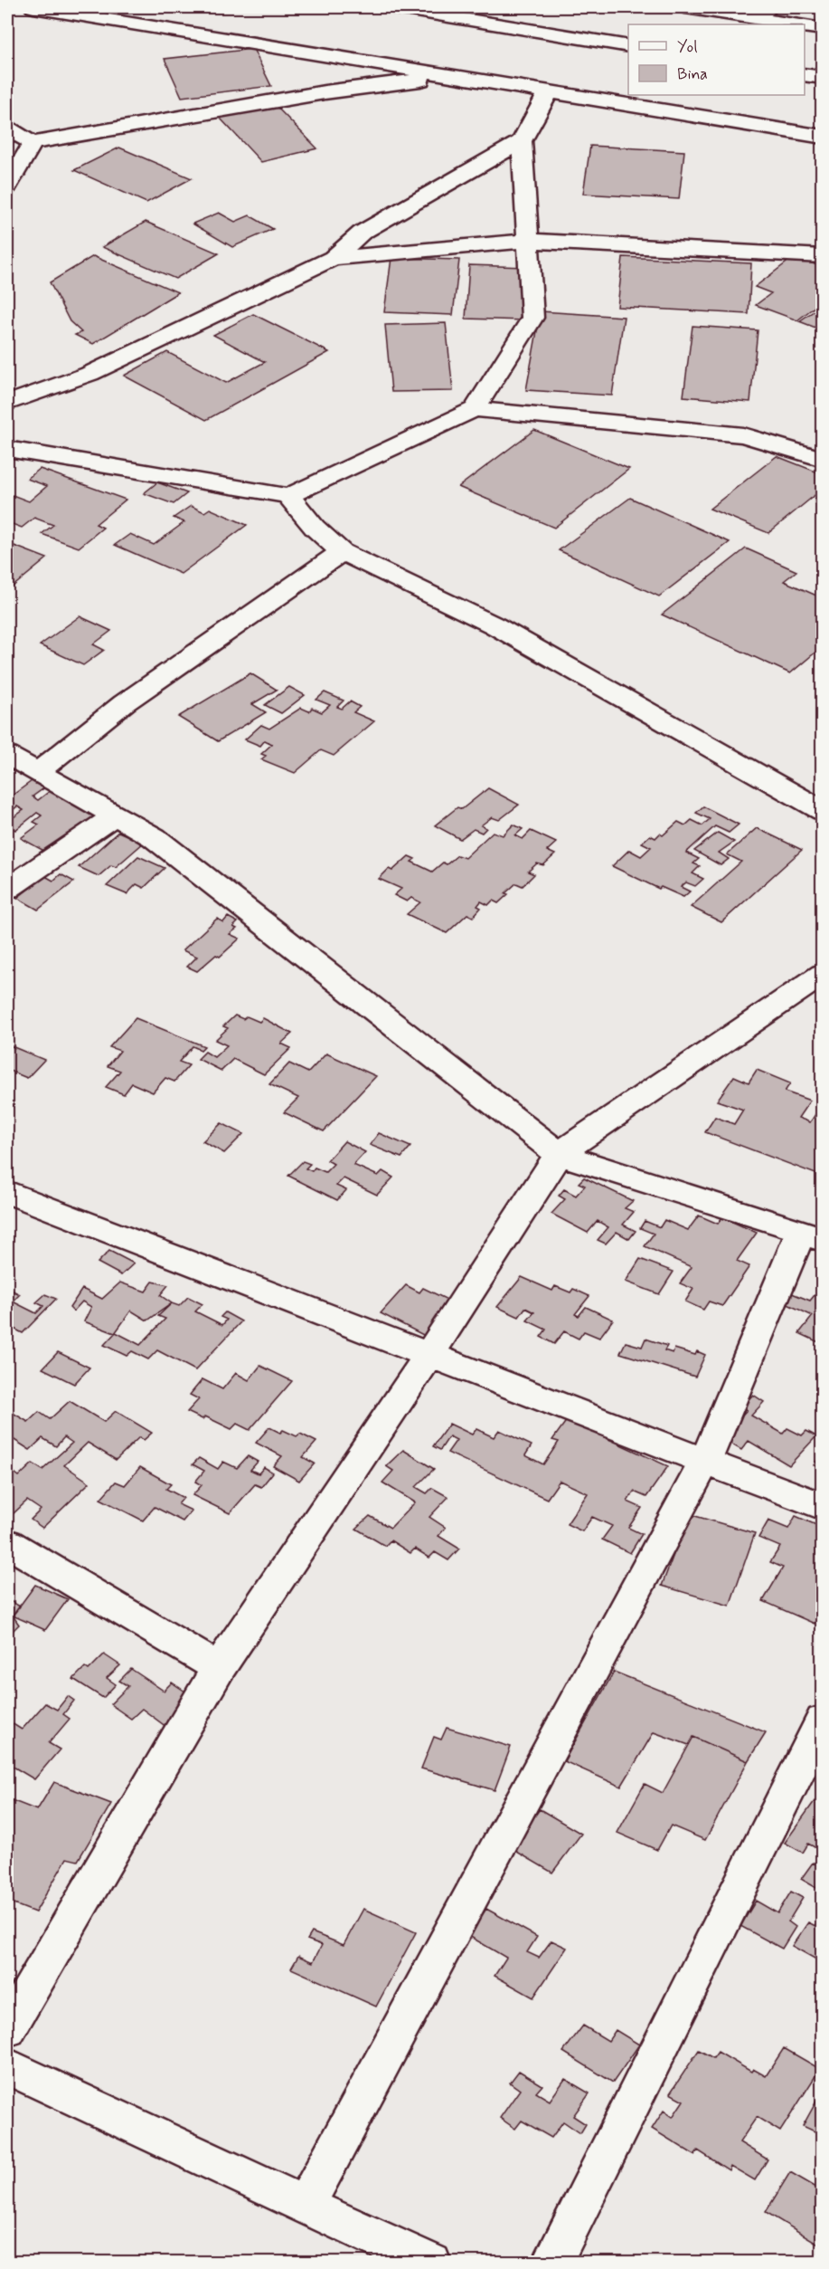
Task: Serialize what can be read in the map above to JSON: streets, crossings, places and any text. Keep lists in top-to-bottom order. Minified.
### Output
{"legend":["Yol","Bina"]}
